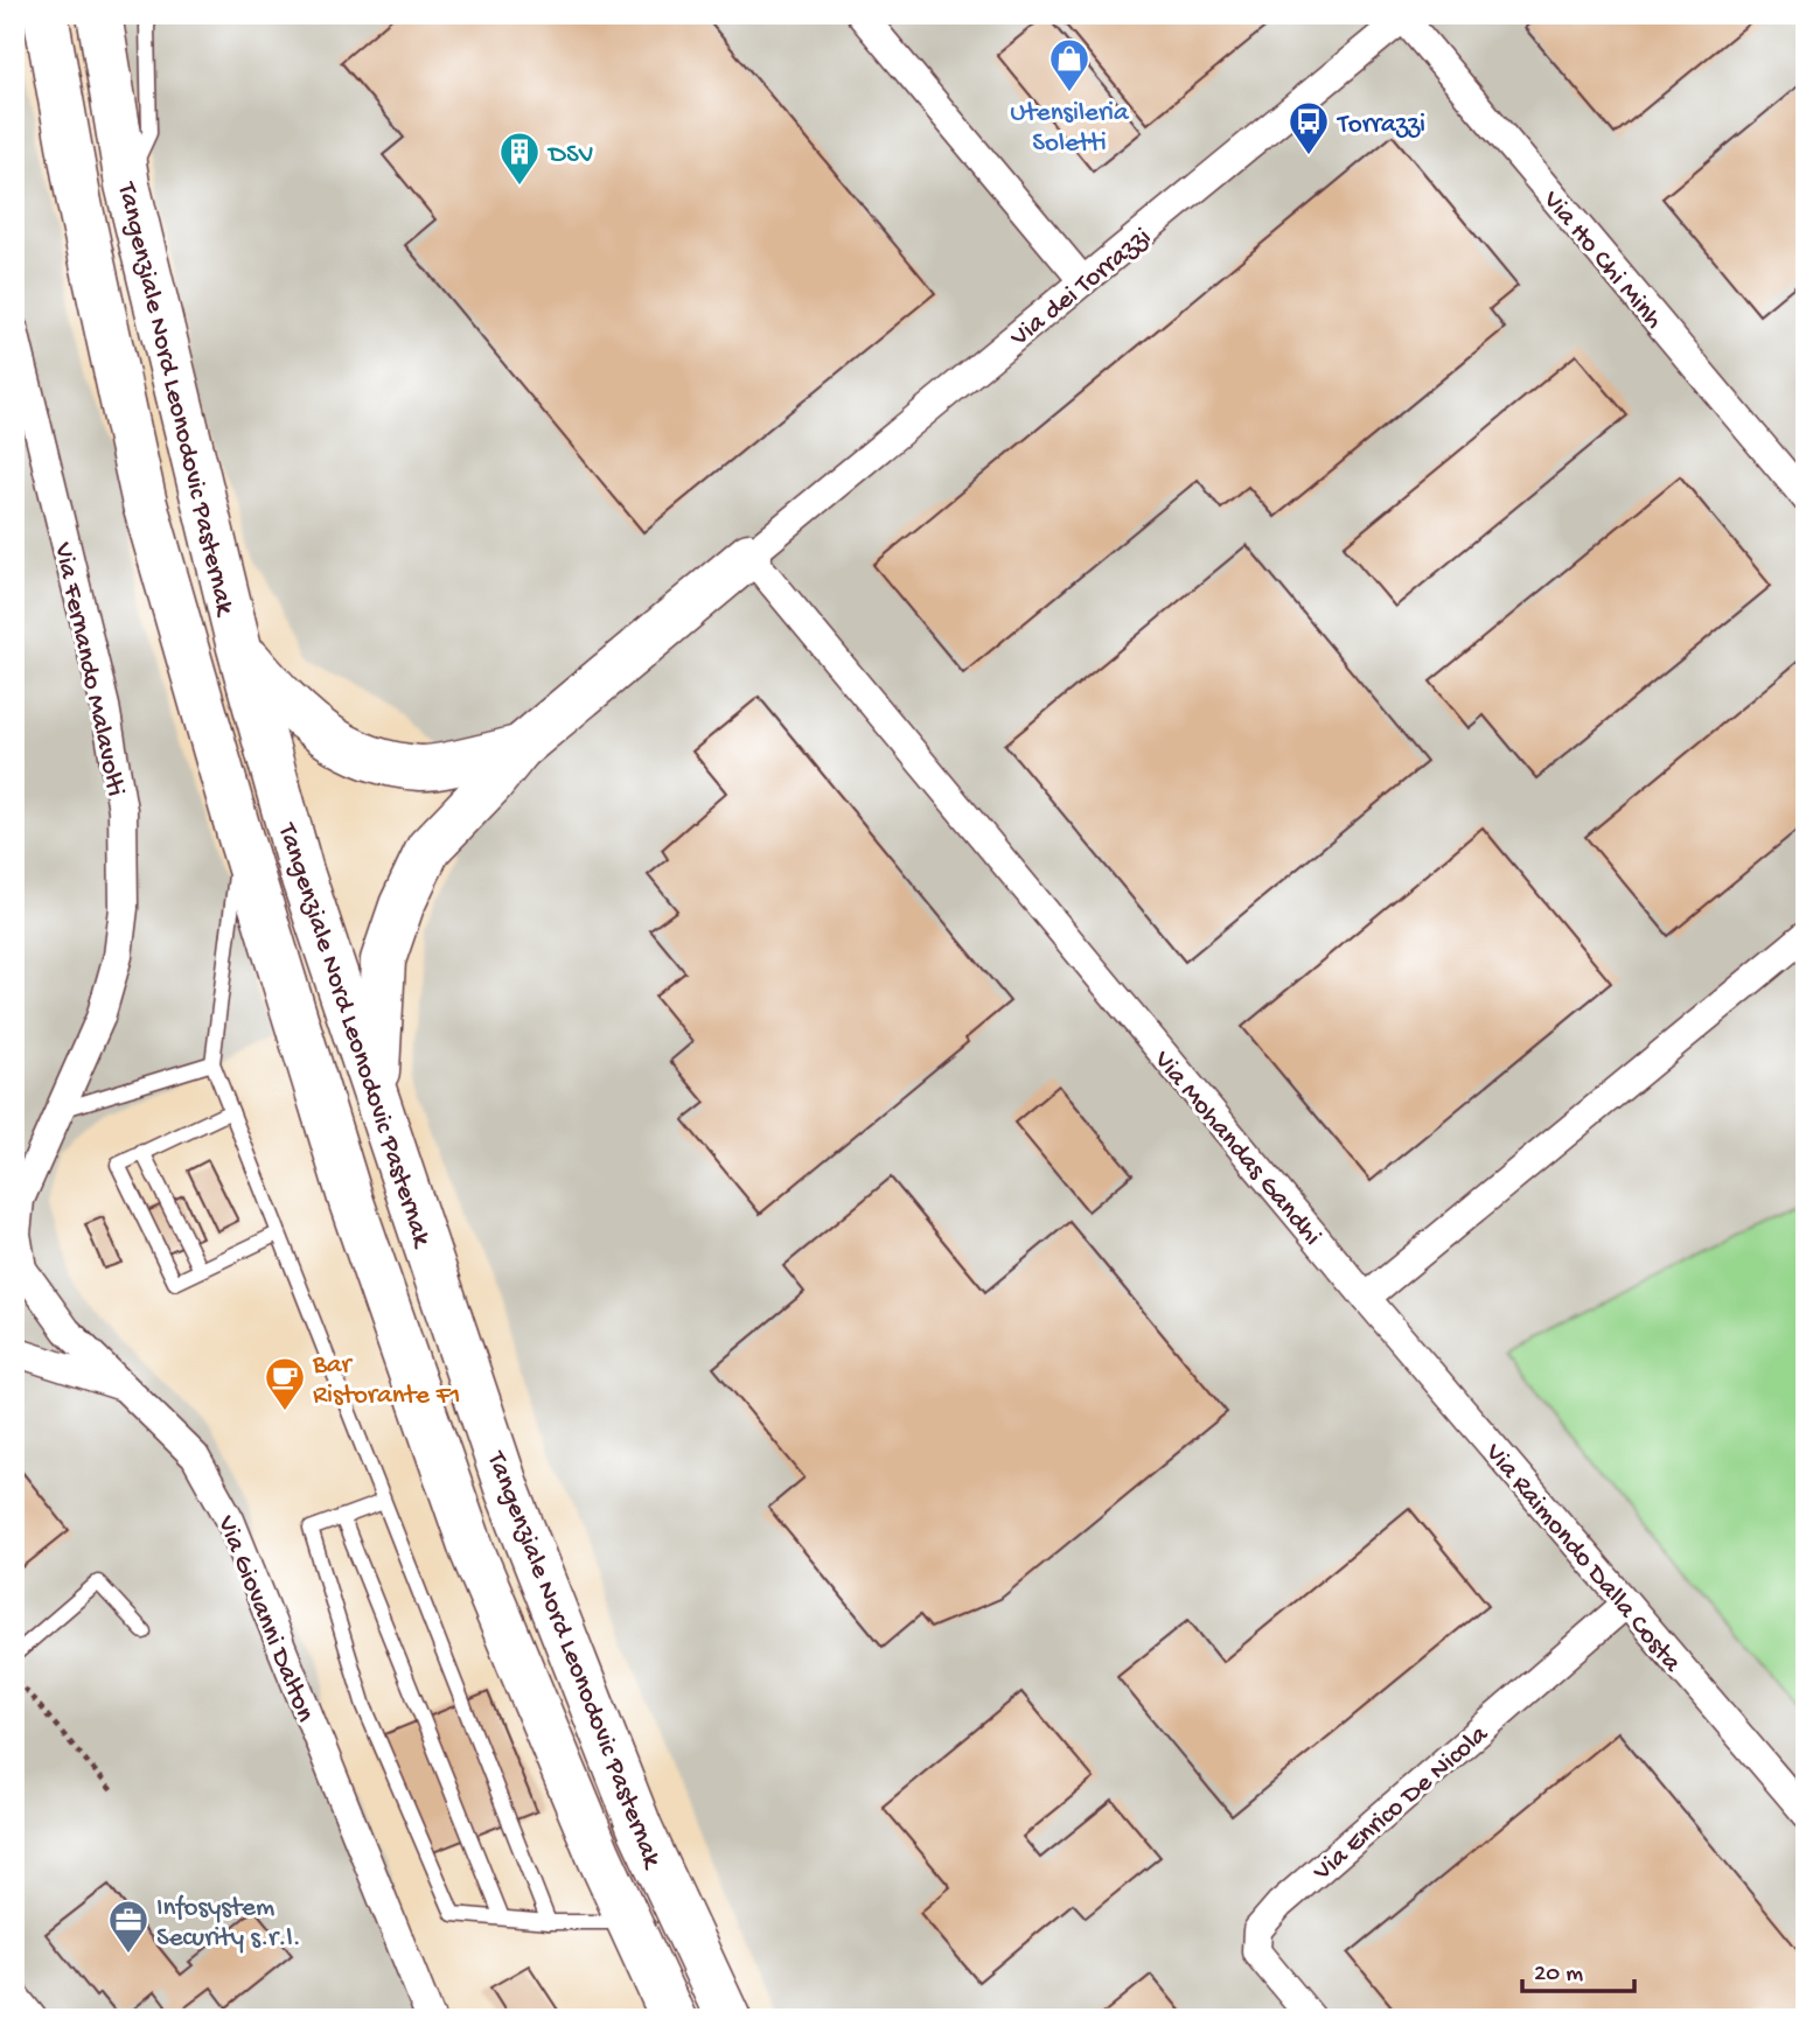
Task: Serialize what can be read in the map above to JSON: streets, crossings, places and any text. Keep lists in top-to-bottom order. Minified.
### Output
{"streets":{"highway":["Tangenziale Nord Leonodovic Pasternak"],"street":["Via Ho Chi Minh","Via dei Torrazzi","Via Fernando Malavolti","Via Mohandas Gandhi","Via Raimondo Dalla Costa","Via Giovanni Dalton","Via Enrico De Nicola"]},"crossings":[["Via Ho Chi Minh","Via dei Torrazzi"],["Via dei Torrazzi","Via Mohandas Gandhi"],["Via Fernando Malavolti","Via Giovanni Dalton"],["Via Mohandas Gandhi","Via Raimondo Dalla Costa"],["Via Raimondo Dalla Costa","Via Enrico De Nicola"]],"places":{"shop":["Utensileria Soletti"],"bus stop":["Torrazzi"],"building":["DSV"],"cafe":["Bar Ristorante F1"],"office":["Infosystem Security s.r.l."]},"scale_bar":"20 m"}
